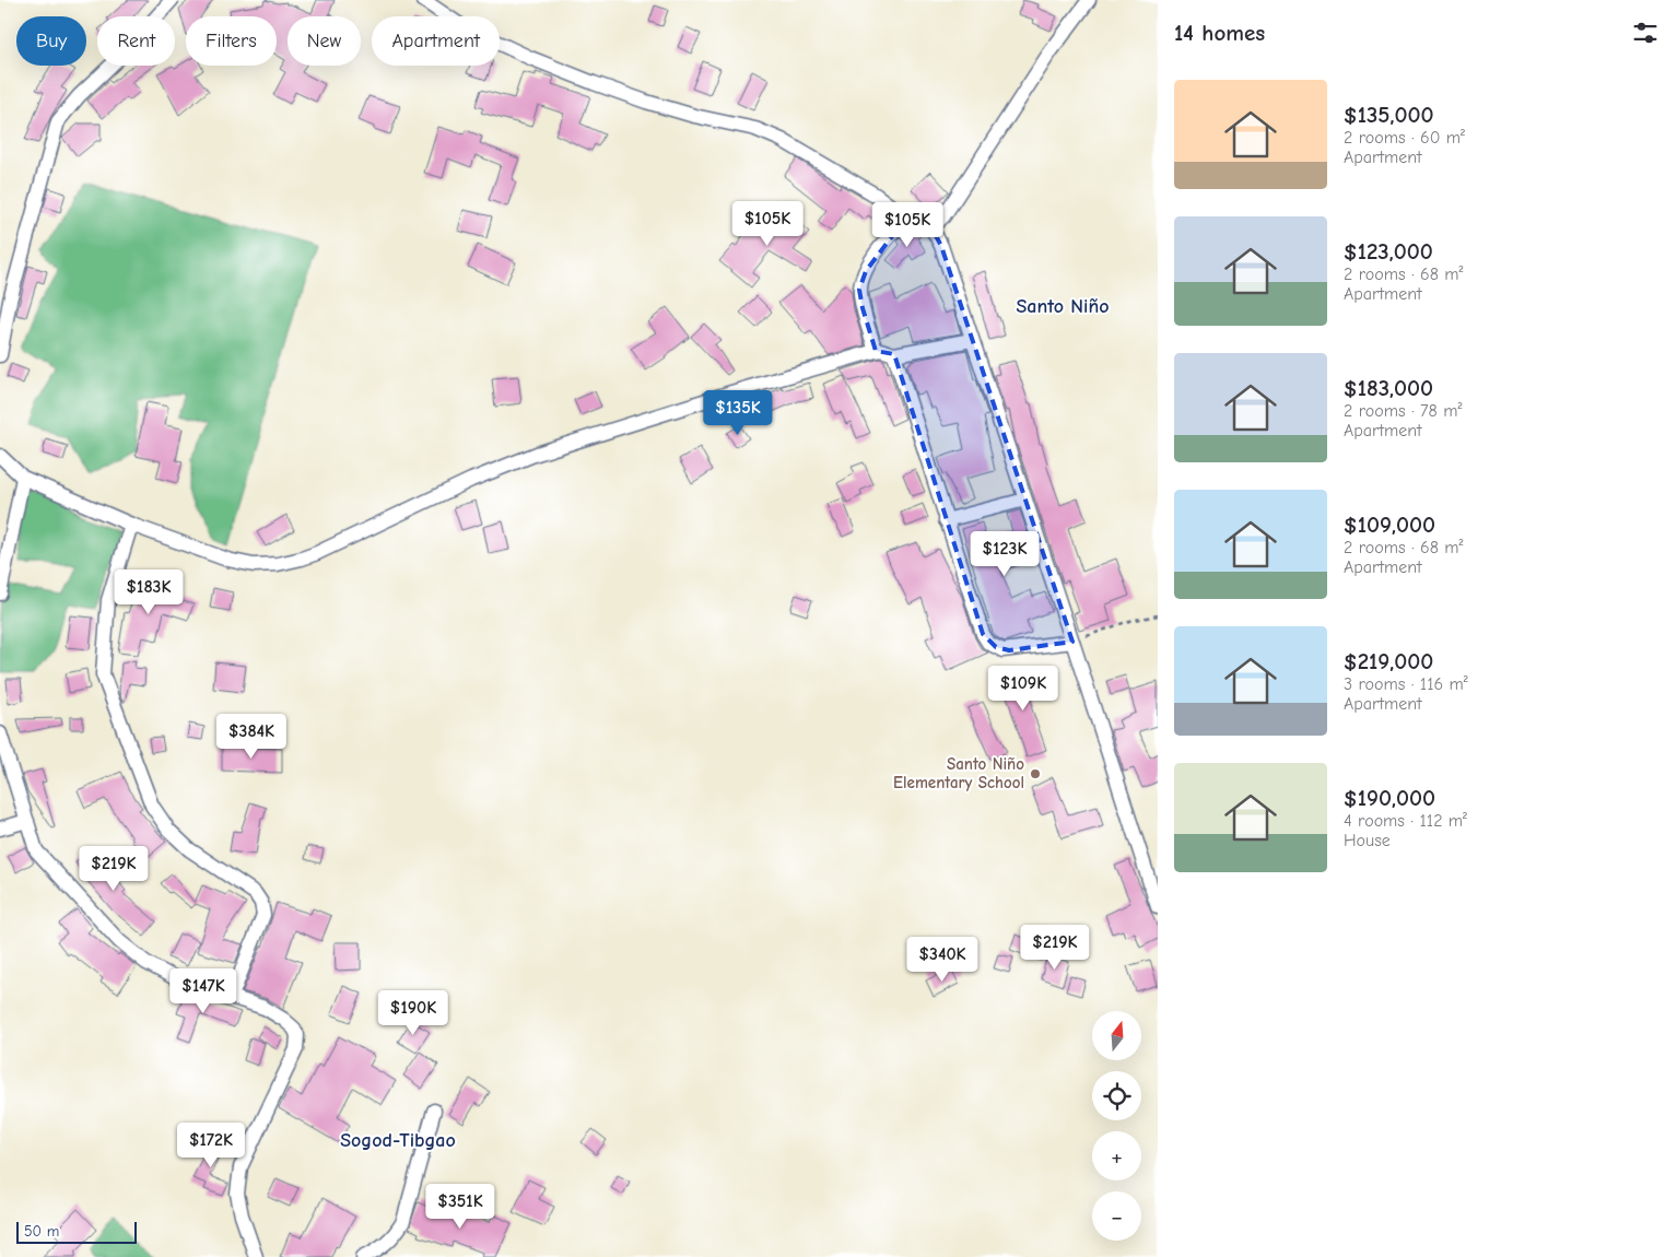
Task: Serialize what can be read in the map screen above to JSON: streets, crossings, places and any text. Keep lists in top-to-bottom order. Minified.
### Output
{"districts":["Santo Niño","Sogod-Tibgao"],"places":["Santo Niño Elementary School"],"scale_bar":"50 m","north":"top","page":{"heading":"14 homes","chip":["Buy","Rent","Filters","New","Apartment"],"list":[{"name":"$135,000","note":"2 rooms · 60 m² · Apartment"},{"name":"$123,000","note":"2 rooms · 68 m² · Apartment"},{"name":"$183,000","note":"2 rooms · 78 m² · Apartment"},{"name":"$109,000","note":"2 rooms · 68 m² · Apartment"},{"name":"$219,000","note":"3 rooms · 116 m² · Apartment"},{"name":"$190,000","note":"4 rooms · 112 m² · House"}],"price":["$105K","$105K","$135K","$123K","$183K","$109K","$384K","$219K","$219K","$340K","$147K","$190K","$172K","$351K"],"map_buttons":["+","−"],"scale":"50 m"}}
